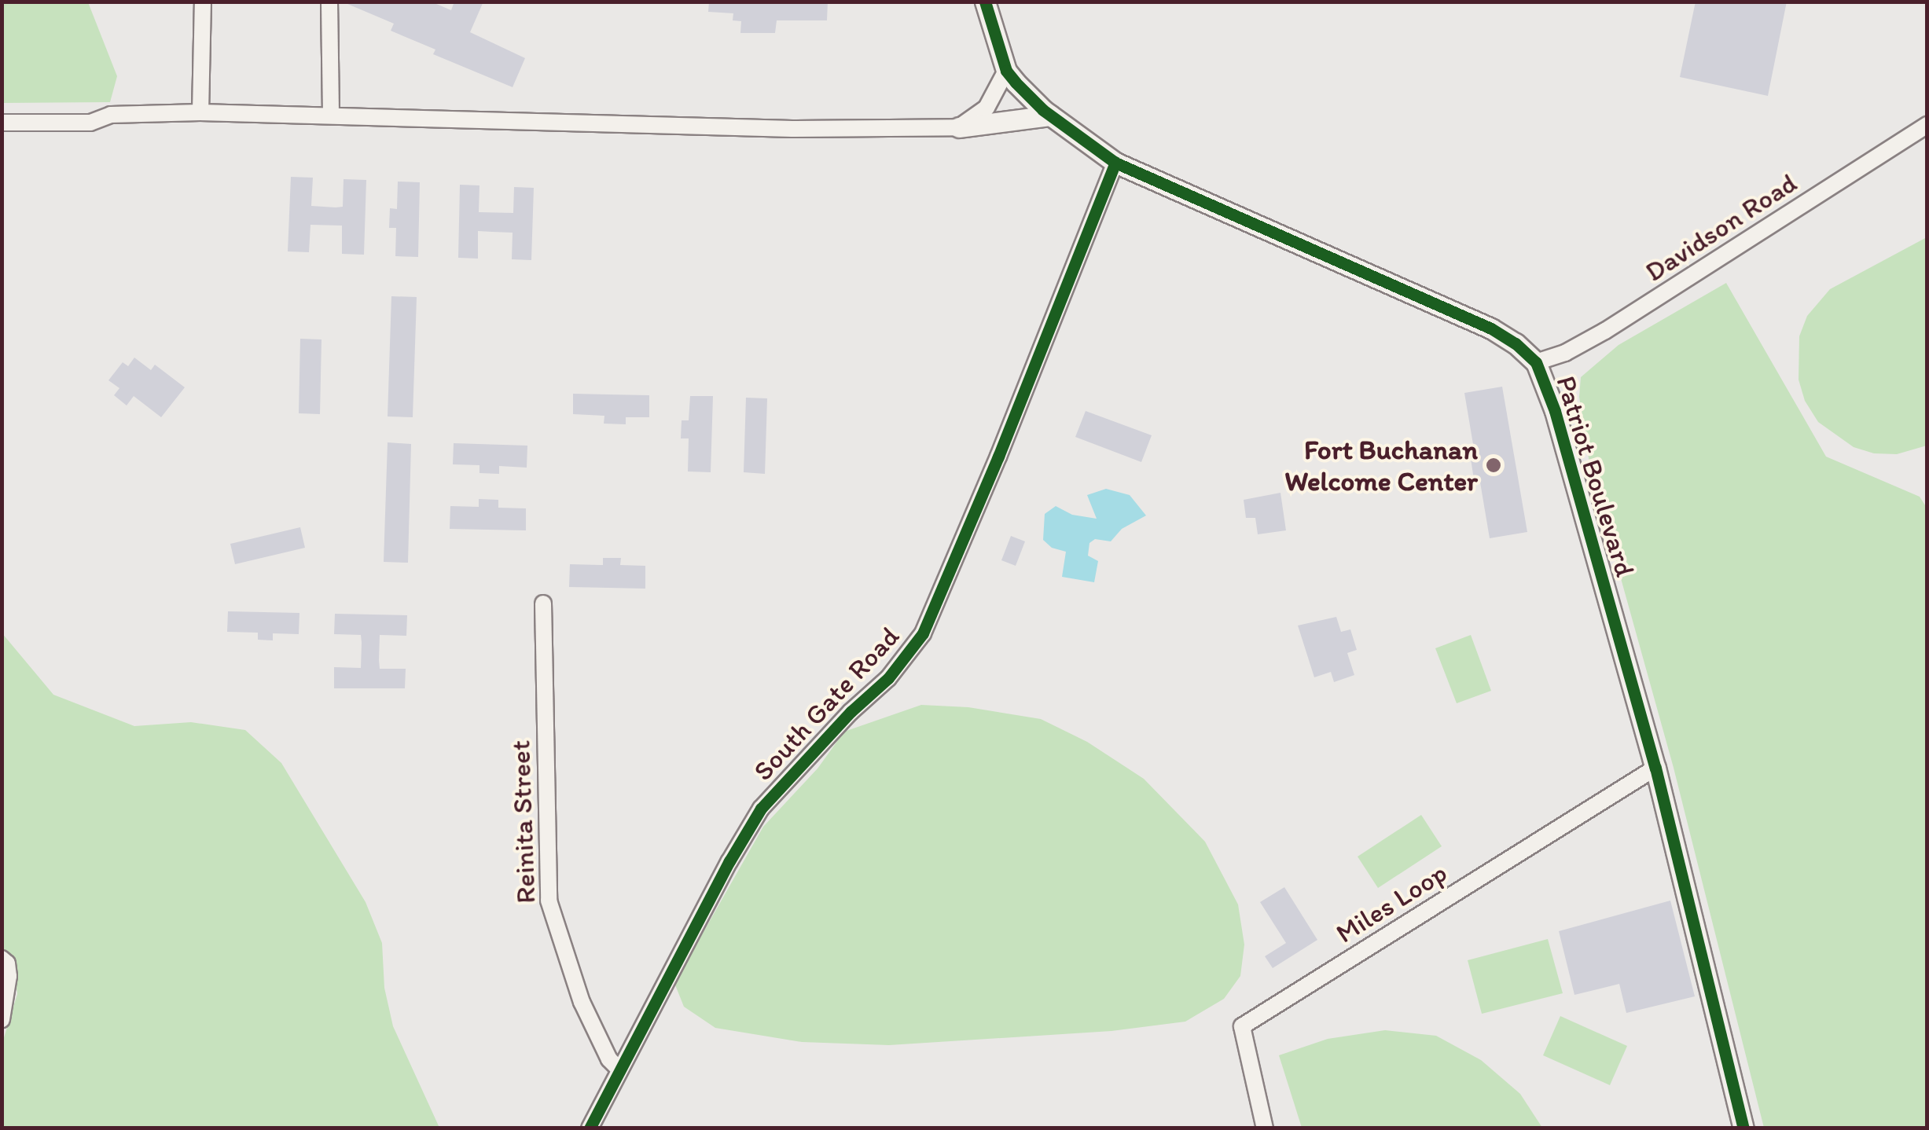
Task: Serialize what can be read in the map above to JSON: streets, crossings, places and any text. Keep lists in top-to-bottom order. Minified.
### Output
{"streets":{"street":["Davidson Road","Patriot Boulevard","South Gate Road","Reinita Street","Miles Loop"]},"crossings":[["Davidson Road","Patriot Boulevard"],["Patriot Boulevard","South Gate Road"],["Patriot Boulevard","Miles Loop"],["South Gate Road","Reinita Street"]],"places":["Fort Buchanan Welcome Center"]}
